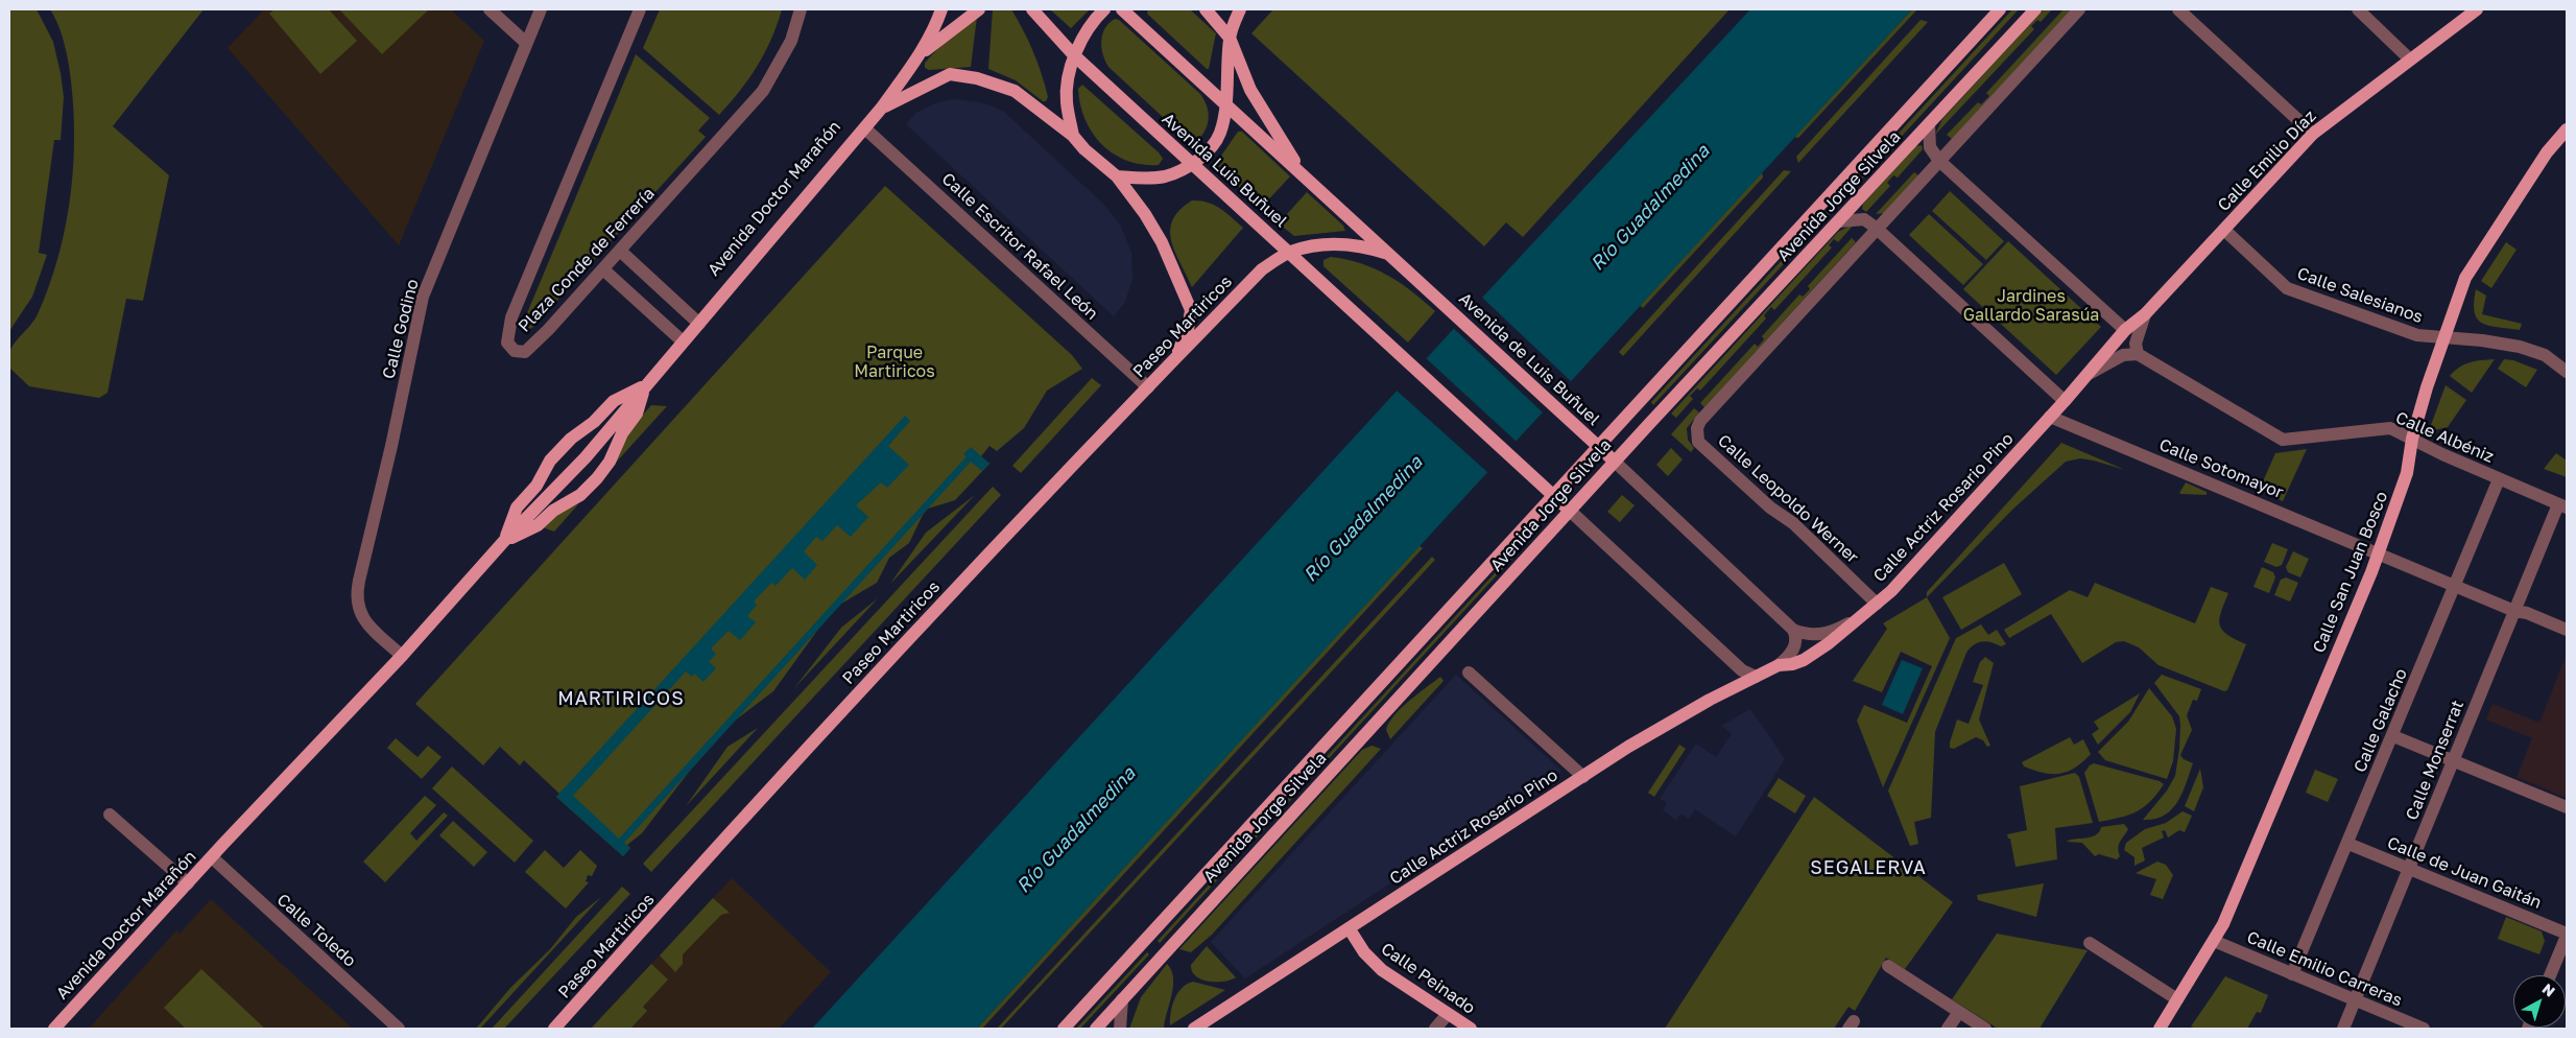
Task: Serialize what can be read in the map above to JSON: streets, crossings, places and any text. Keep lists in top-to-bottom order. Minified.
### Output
{"streets":{"main road":["Calle Emilio Díaz","Avenida Luis Buñuel","Avenida Jorge Silvela","Avenida Doctor Marañón","Paseo Martiricos","Avenida de Luis Buñuel","Calle Actriz Rosario Pino","Calle San Juan Bosco","Calle Peinado"],"street":["Calle Escritor Rafael León","Plaza Conde de Ferrería","Calle Salesianos","Calle Godino","Calle Albéniz","Calle Sotomayor","Calle Leopoldo Werner","Calle Galacho","Calle Monserrat","Calle de Juan Gaitán","Calle Toledo","Calle Emilio Carreras"]},"crossings":[["Calle Emilio Díaz","Calle Salesianos"],["Calle Emilio Díaz","Calle Albéniz"],["Calle Emilio Díaz","Calle Sotomayor"],["Calle Emilio Díaz","Calle Actriz Rosario Pino"],["Avenida Luis Buñuel","Avenida Jorge Silvela"],["Avenida Luis Buñuel","Paseo Martiricos"],["Avenida Jorge Silvela","Avenida de Luis Buñuel"],["Avenida Doctor Marañón","Calle Escritor Rafael León"],["Avenida Doctor Marañón","Paseo Martiricos"],["Avenida Doctor Marañón","Calle Godino"],["Avenida Doctor Marañón","Calle Toledo"],["Calle Escritor Rafael León","Paseo Martiricos"],["Calle Salesianos","Calle San Juan Bosco"],["Paseo Martiricos","Avenida de Luis Buñuel"],["Calle Albéniz","Calle San Juan Bosco"],["Calle Albéniz","Calle Galacho"],["Calle Albéniz","Calle Monserrat"],["Calle Sotomayor","Calle Actriz Rosario Pino"],["Calle Sotomayor","Calle San Juan Bosco"],["Calle Sotomayor","Calle Galacho"],["Calle Sotomayor","Calle Monserrat"],["Calle Leopoldo Werner","Calle Actriz Rosario Pino"],["Calle Actriz Rosario Pino","Calle Peinado"],["Calle San Juan Bosco","Calle Emilio Carreras"],["Calle Galacho","Calle de Juan Gaitán"],["Calle Galacho","Calle Emilio Carreras"],["Calle Monserrat","Calle de Juan Gaitán"],["Calle Monserrat","Calle Emilio Carreras"]],"districts":["MARTIRICOS","SEGALERVA"],"water":["Río Guadalmedina"],"parks":["Jardines Gallardo Sarasúa","Parque Martiricos"],"north":"top right"}
